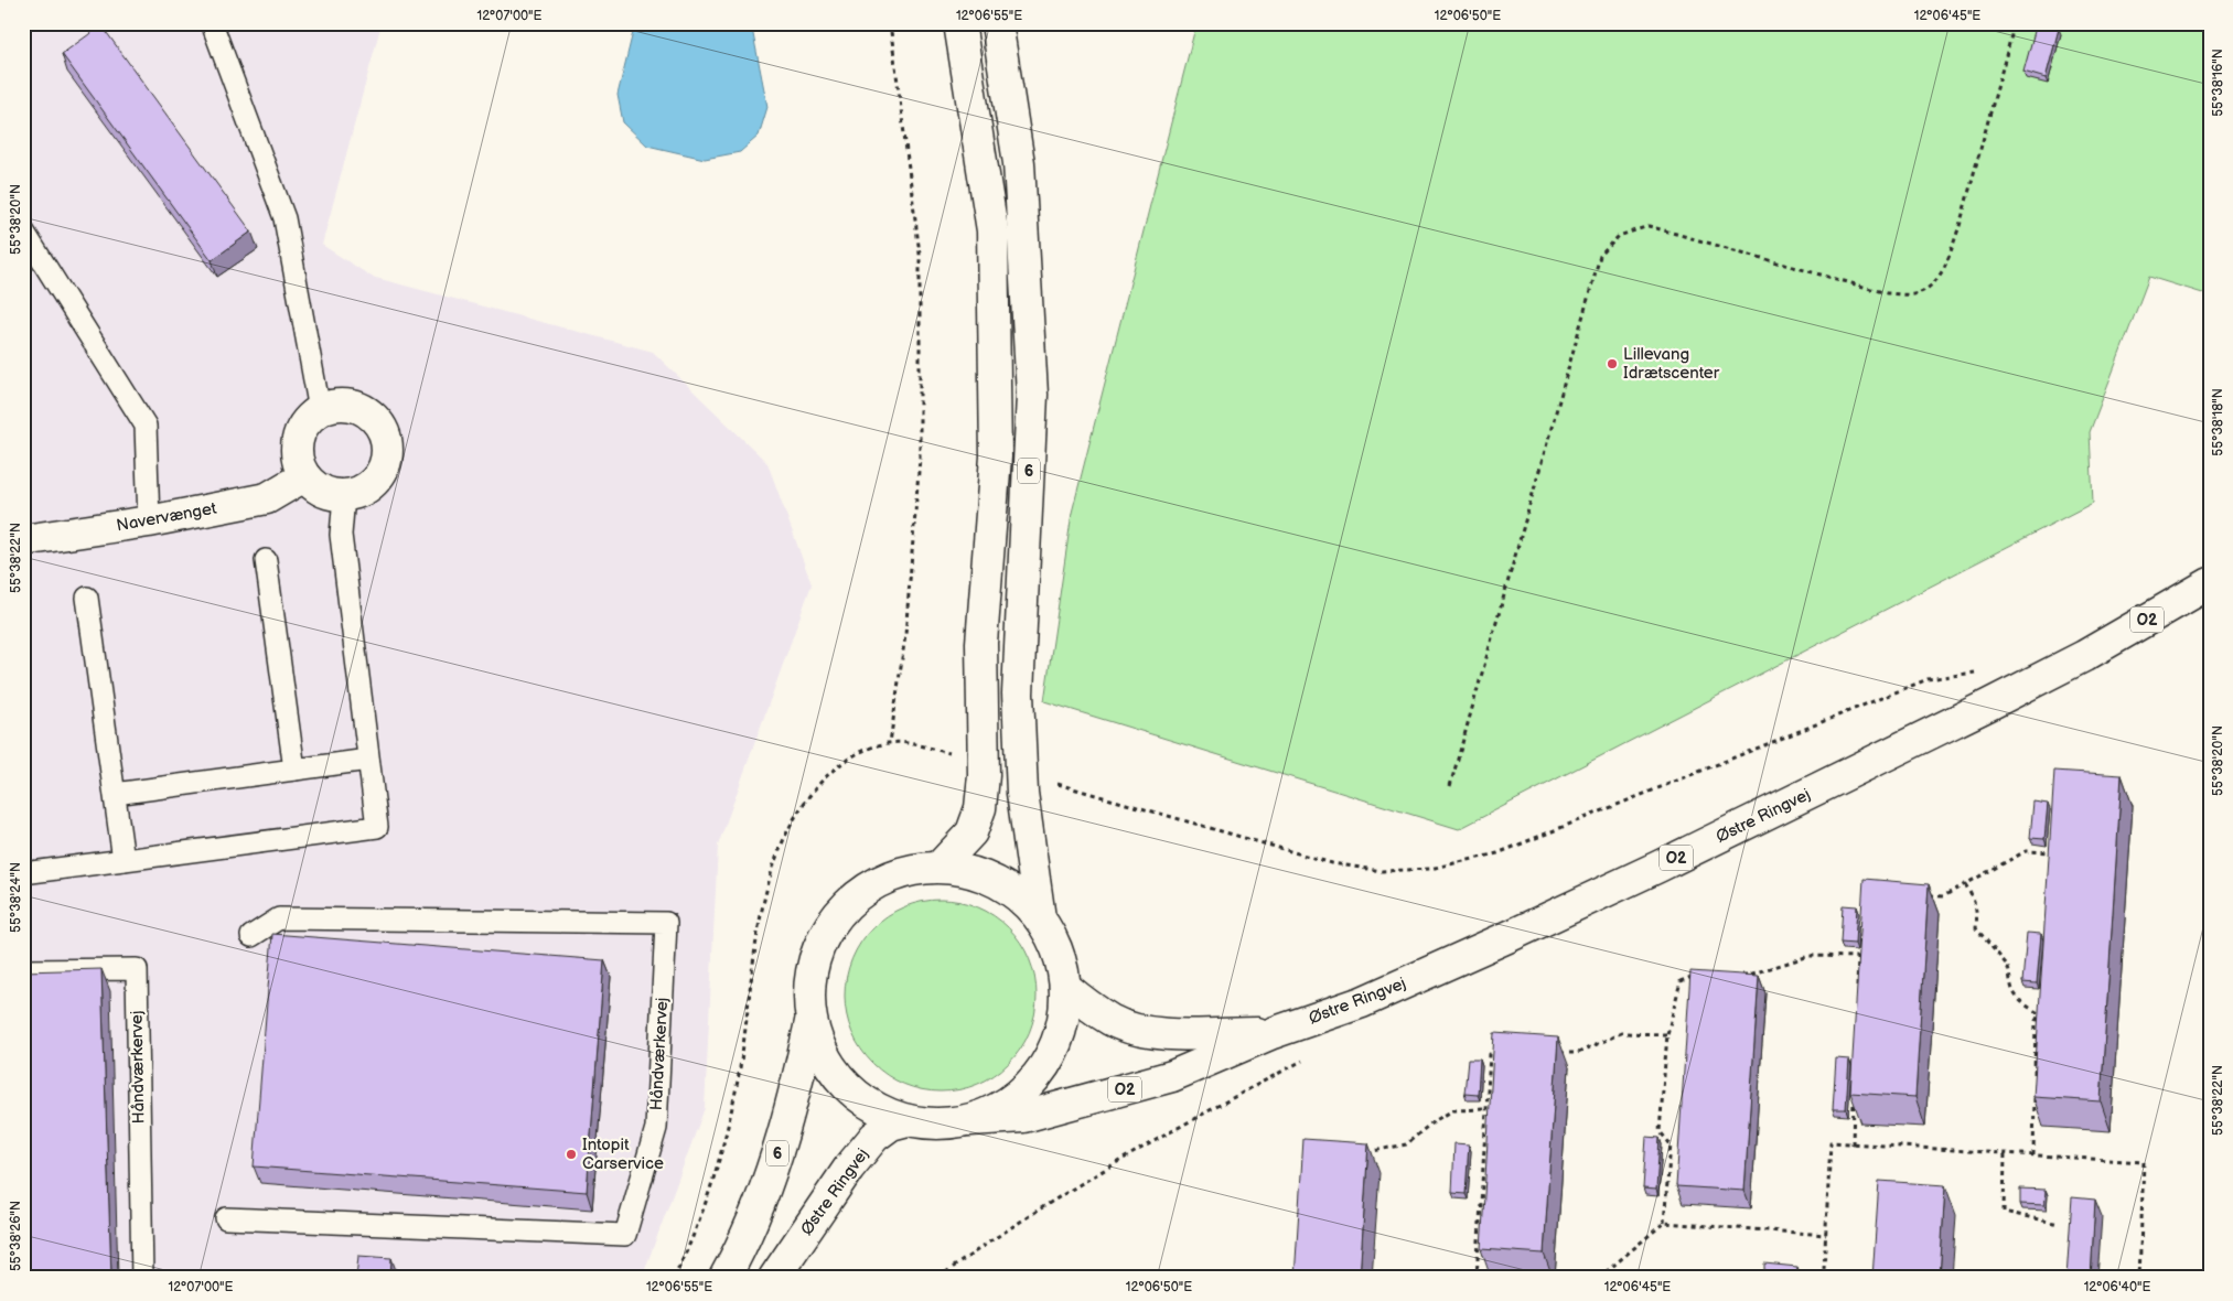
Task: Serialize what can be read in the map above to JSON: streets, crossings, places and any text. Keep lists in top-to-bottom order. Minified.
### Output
{"streets":{"main road":["6","Navervænget","O2","Østre Ringvej"],"lane":["Håndværkervej"]},"crossings":[["6","Østre Ringvej"]],"places":["Lillevang Idrætscenter","Intopit Carservice"],"coordinates":["12°07'00\"E","12°06'55\"E","12°06'50\"E","12°06'45\"E","55°38'16\"N","55°38'20\"N","55°38'18\"N","55°38'22\"N","55°38'24\"N","55°38'26\"N","12°06'40\"E"]}
